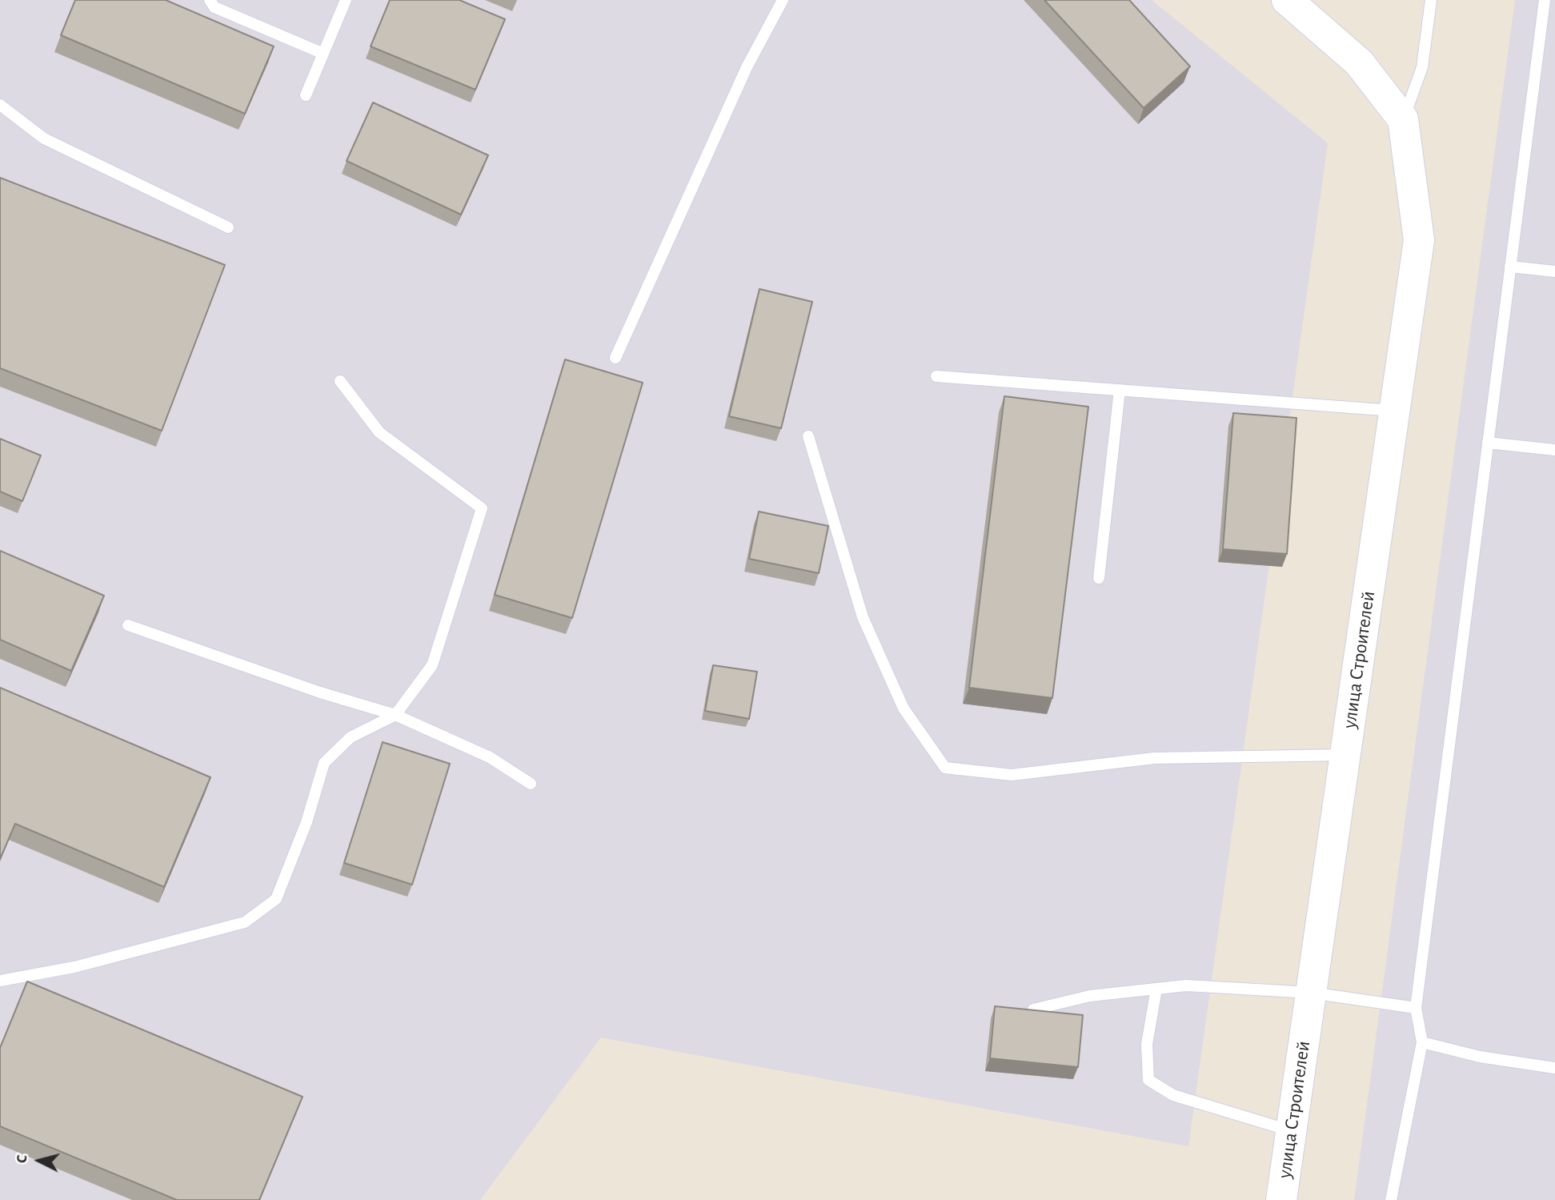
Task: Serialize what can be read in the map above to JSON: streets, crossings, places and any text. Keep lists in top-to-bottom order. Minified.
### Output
{"streets":{"street":["улица Строителей"]},"north":"left"}
